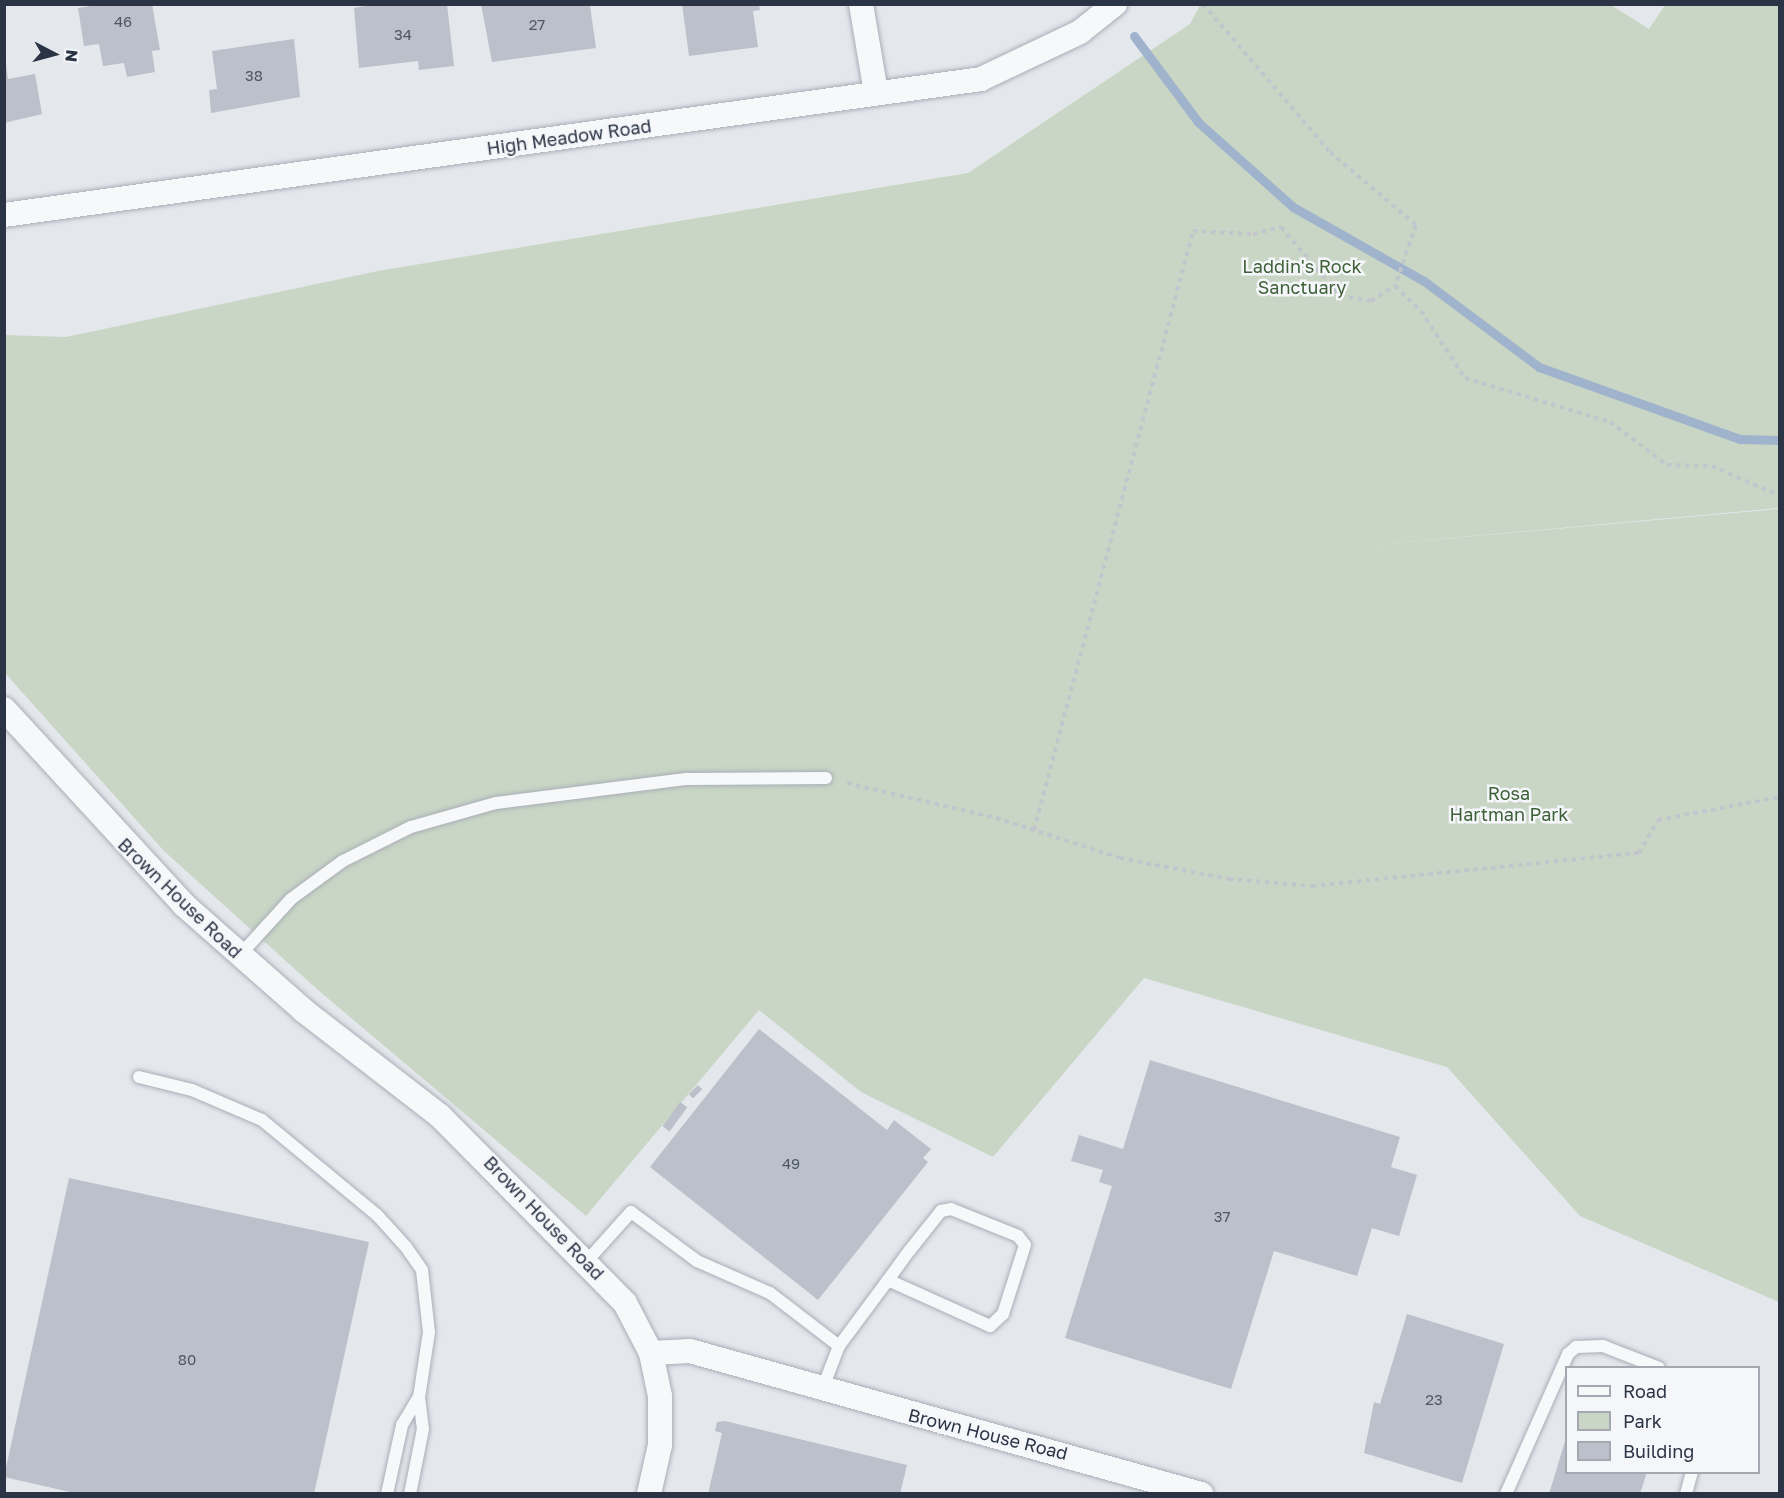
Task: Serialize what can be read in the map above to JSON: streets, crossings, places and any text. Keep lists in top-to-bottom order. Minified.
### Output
{"streets":{"street":["High Meadow Road","Brown House Road"]},"parks":["Laddin's Rock Sanctuary","Rosa Hartman Park"],"house_numbers":["46","27","34","38","49","37","80","23"],"legend":["Road","Park","Building"],"north":"right"}
